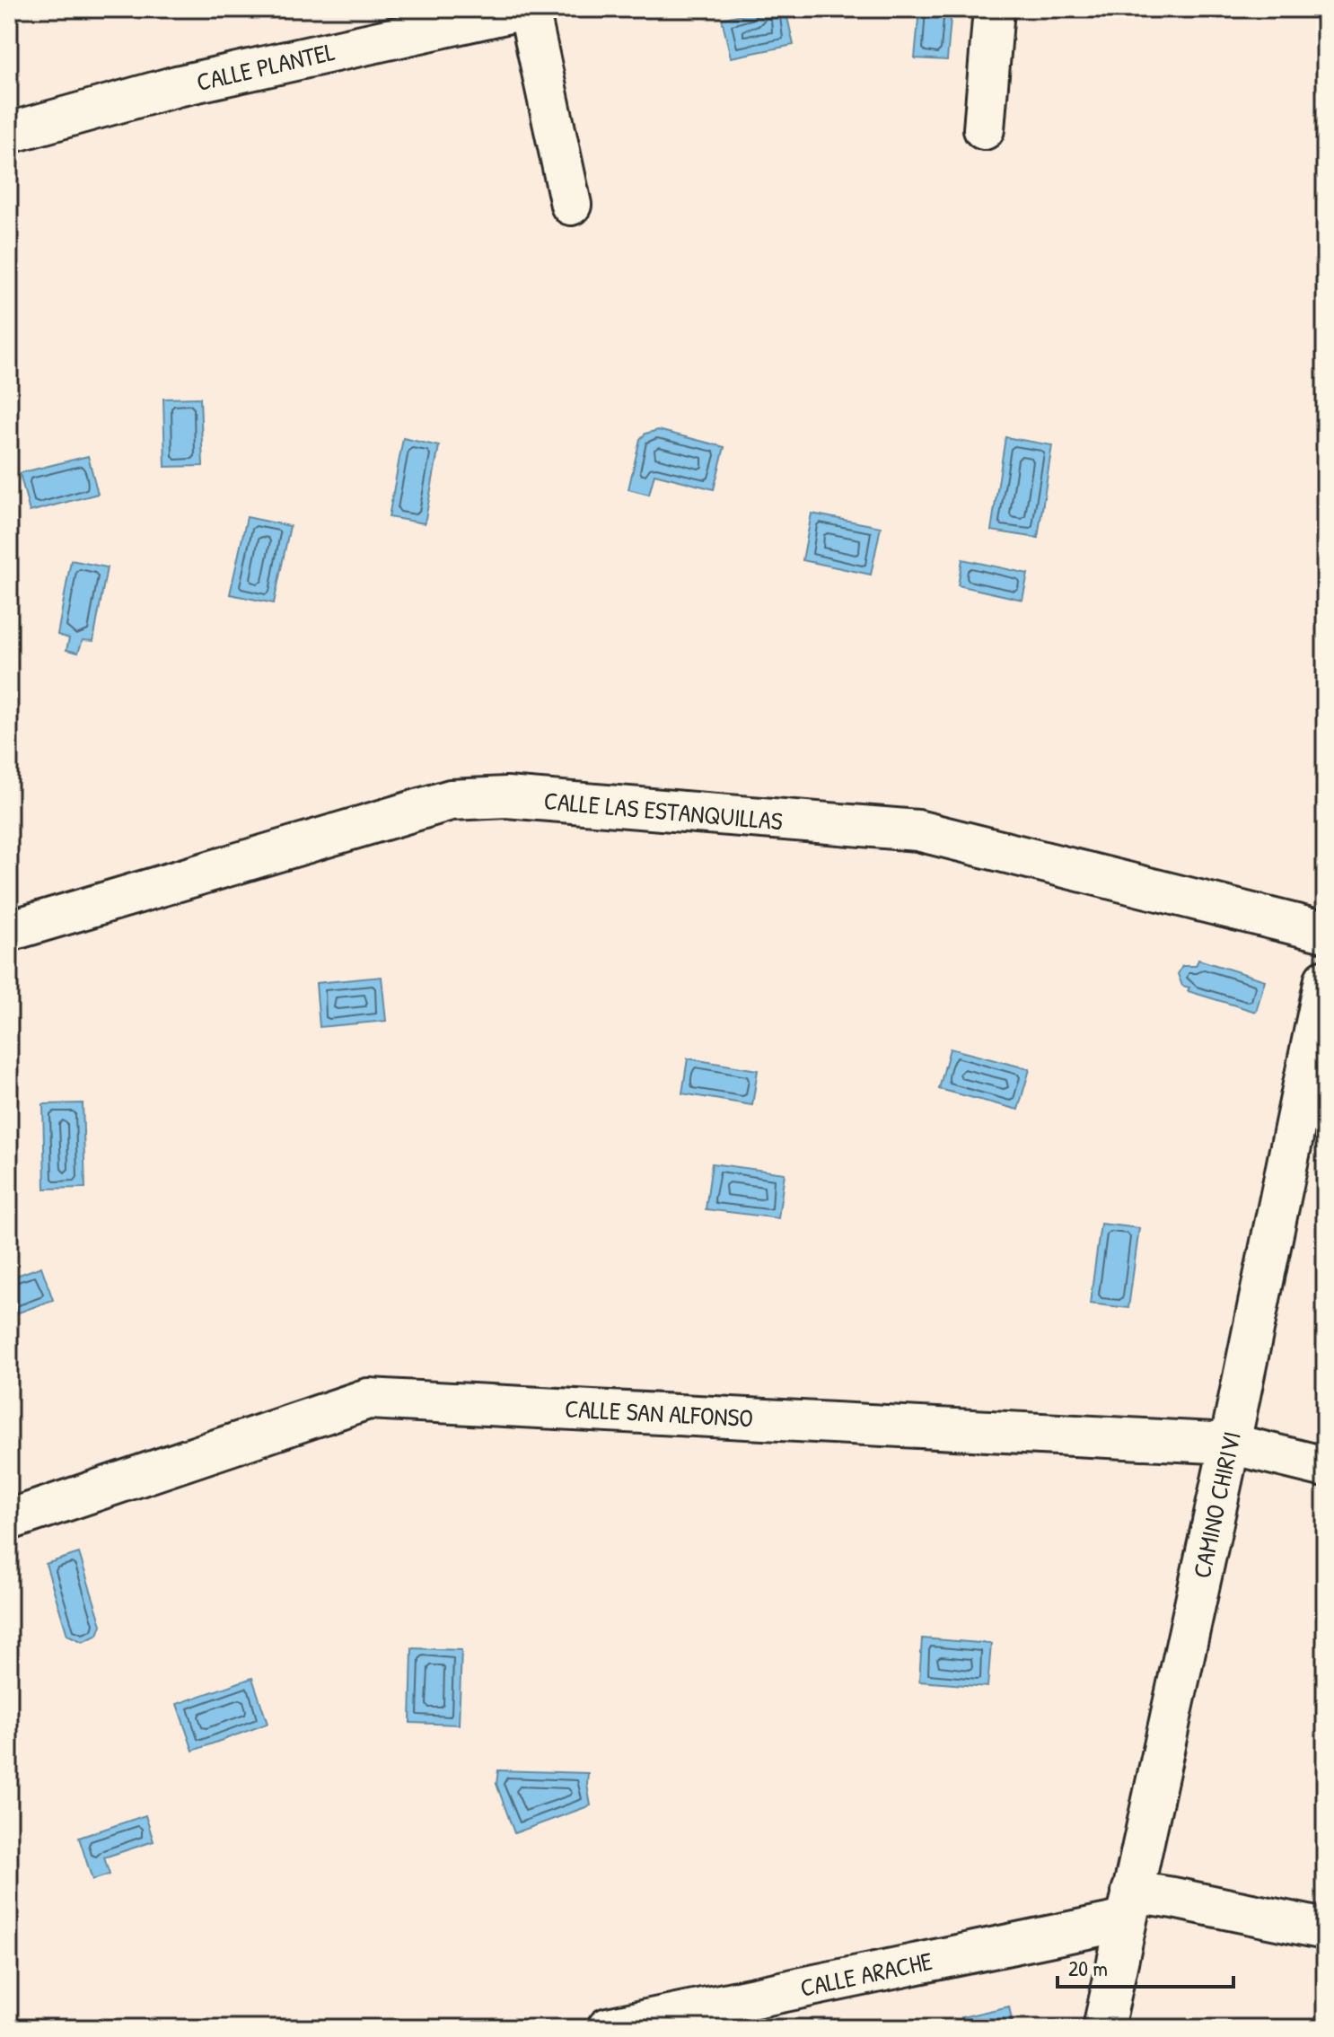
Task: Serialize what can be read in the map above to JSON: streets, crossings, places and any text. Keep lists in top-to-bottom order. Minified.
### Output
{"streets":{"street":["CALLE PLANTEL","CALLE LAS ESTANQUILLAS","CALLE SAN ALFONSO","CAMINO CHIRIVI","CALLE ARACHE"]},"crossings":[["CALLE SAN ALFONSO","CAMINO CHIRIVI"],["CAMINO CHIRIVI","CALLE ARACHE"]],"scale_bar":"20 m"}
